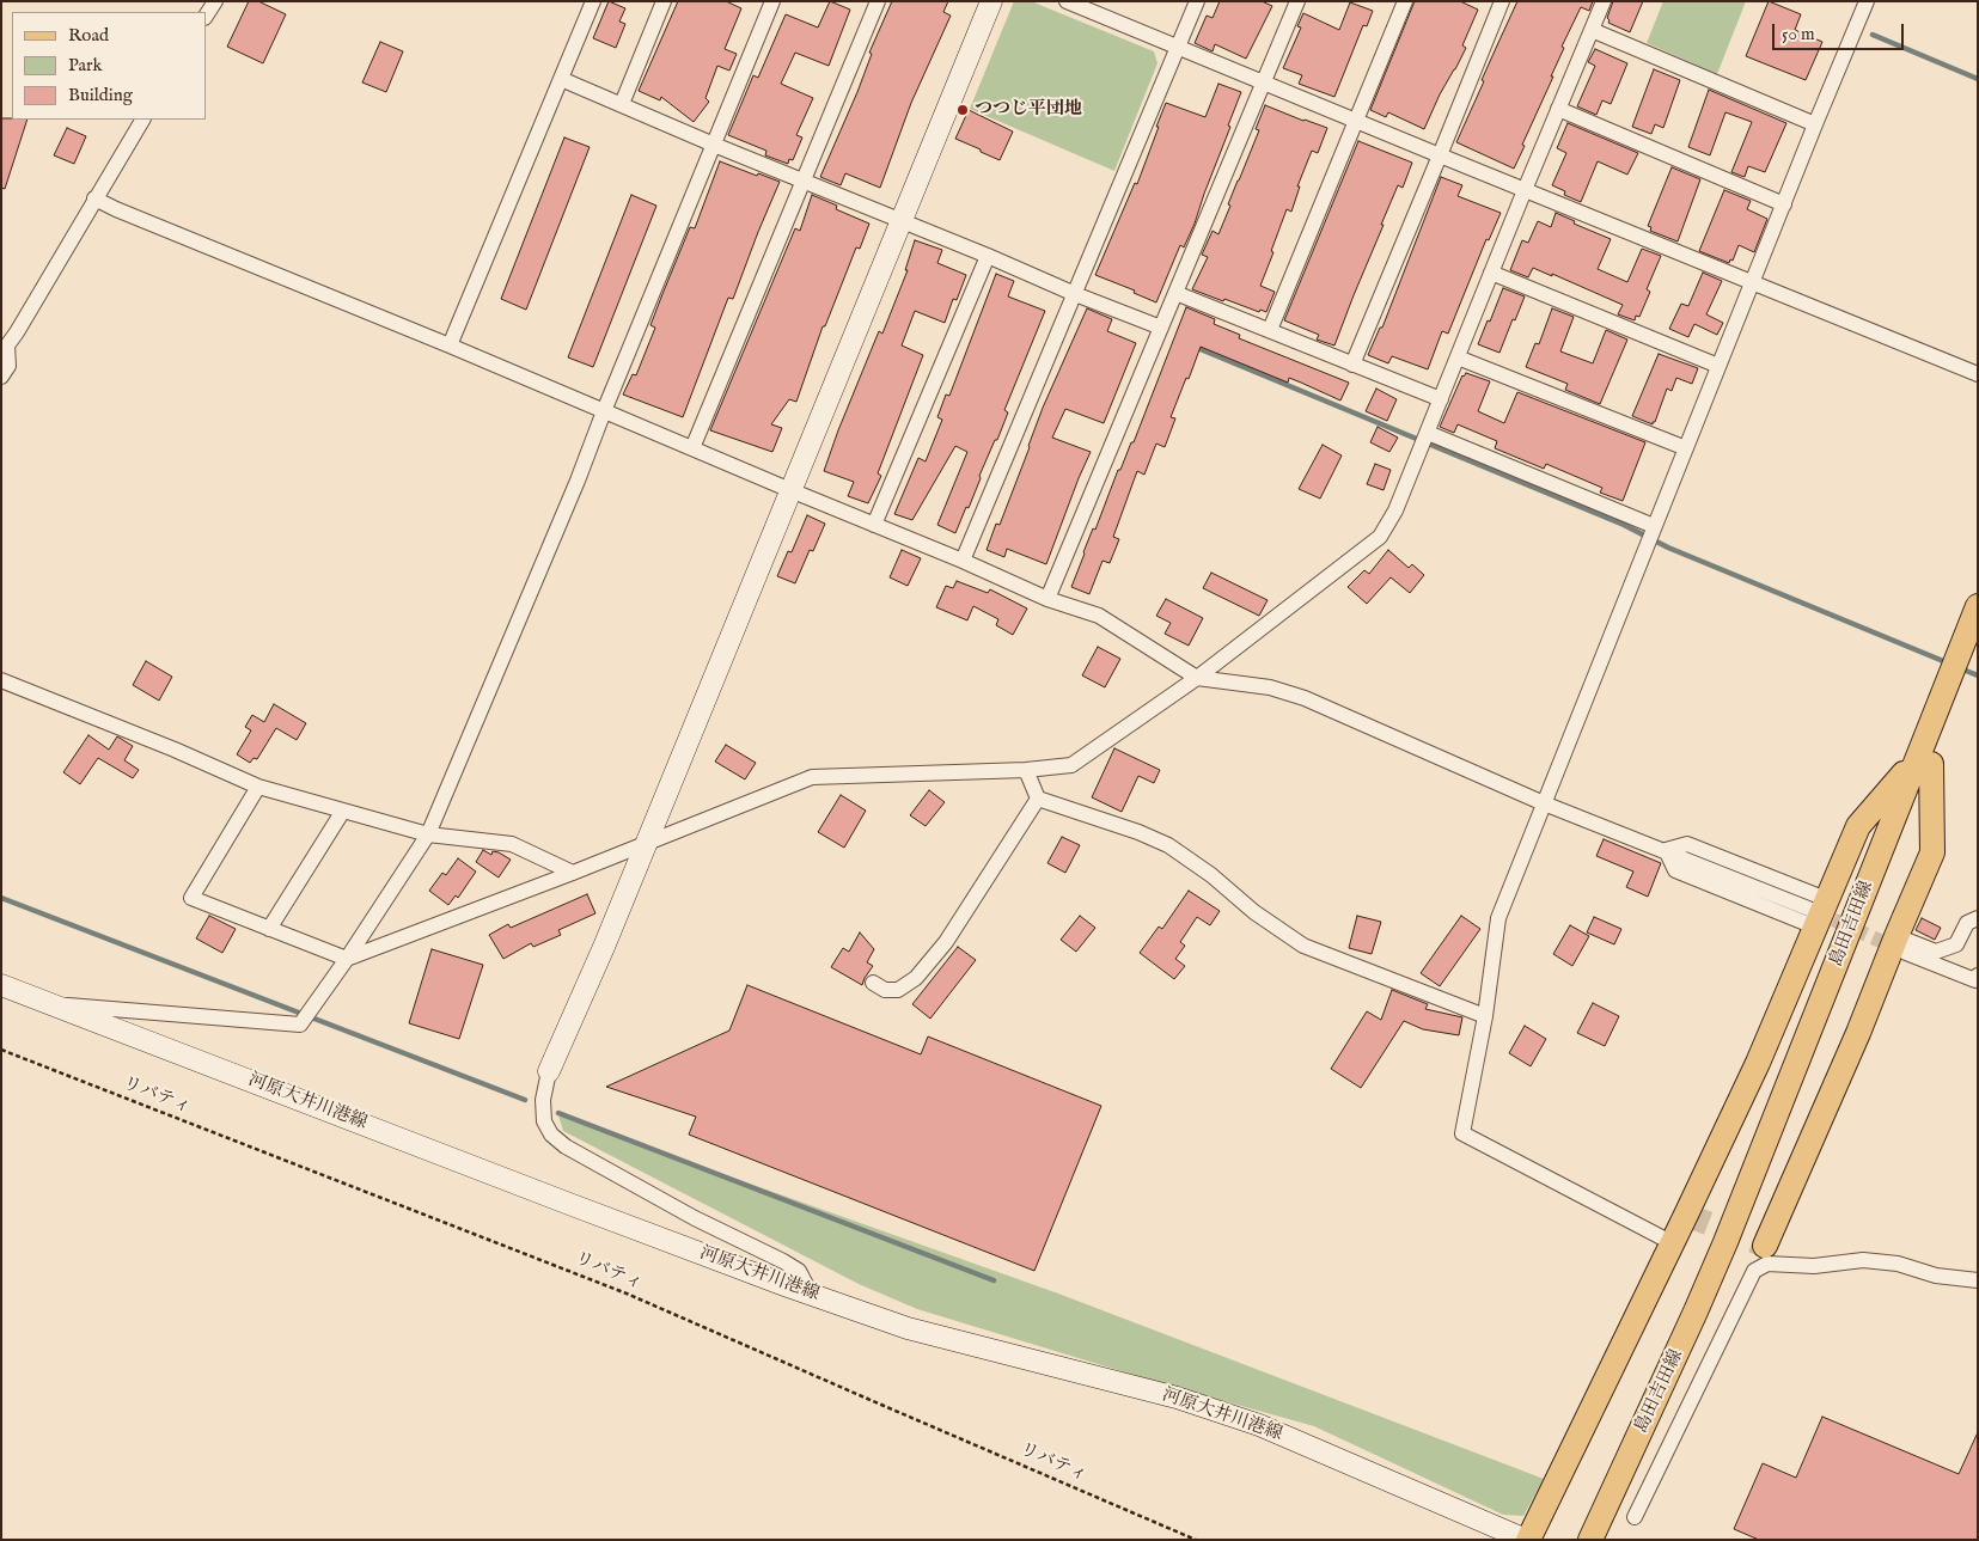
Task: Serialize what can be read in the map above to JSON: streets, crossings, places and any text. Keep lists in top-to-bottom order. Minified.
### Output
{"streets":{"main road":["島田吉田線","河原大井川港線"],"path":["リバティ"]},"places":["つつじ平団地"],"legend":["Road","Park","Building"],"scale_bar":"50 m"}
